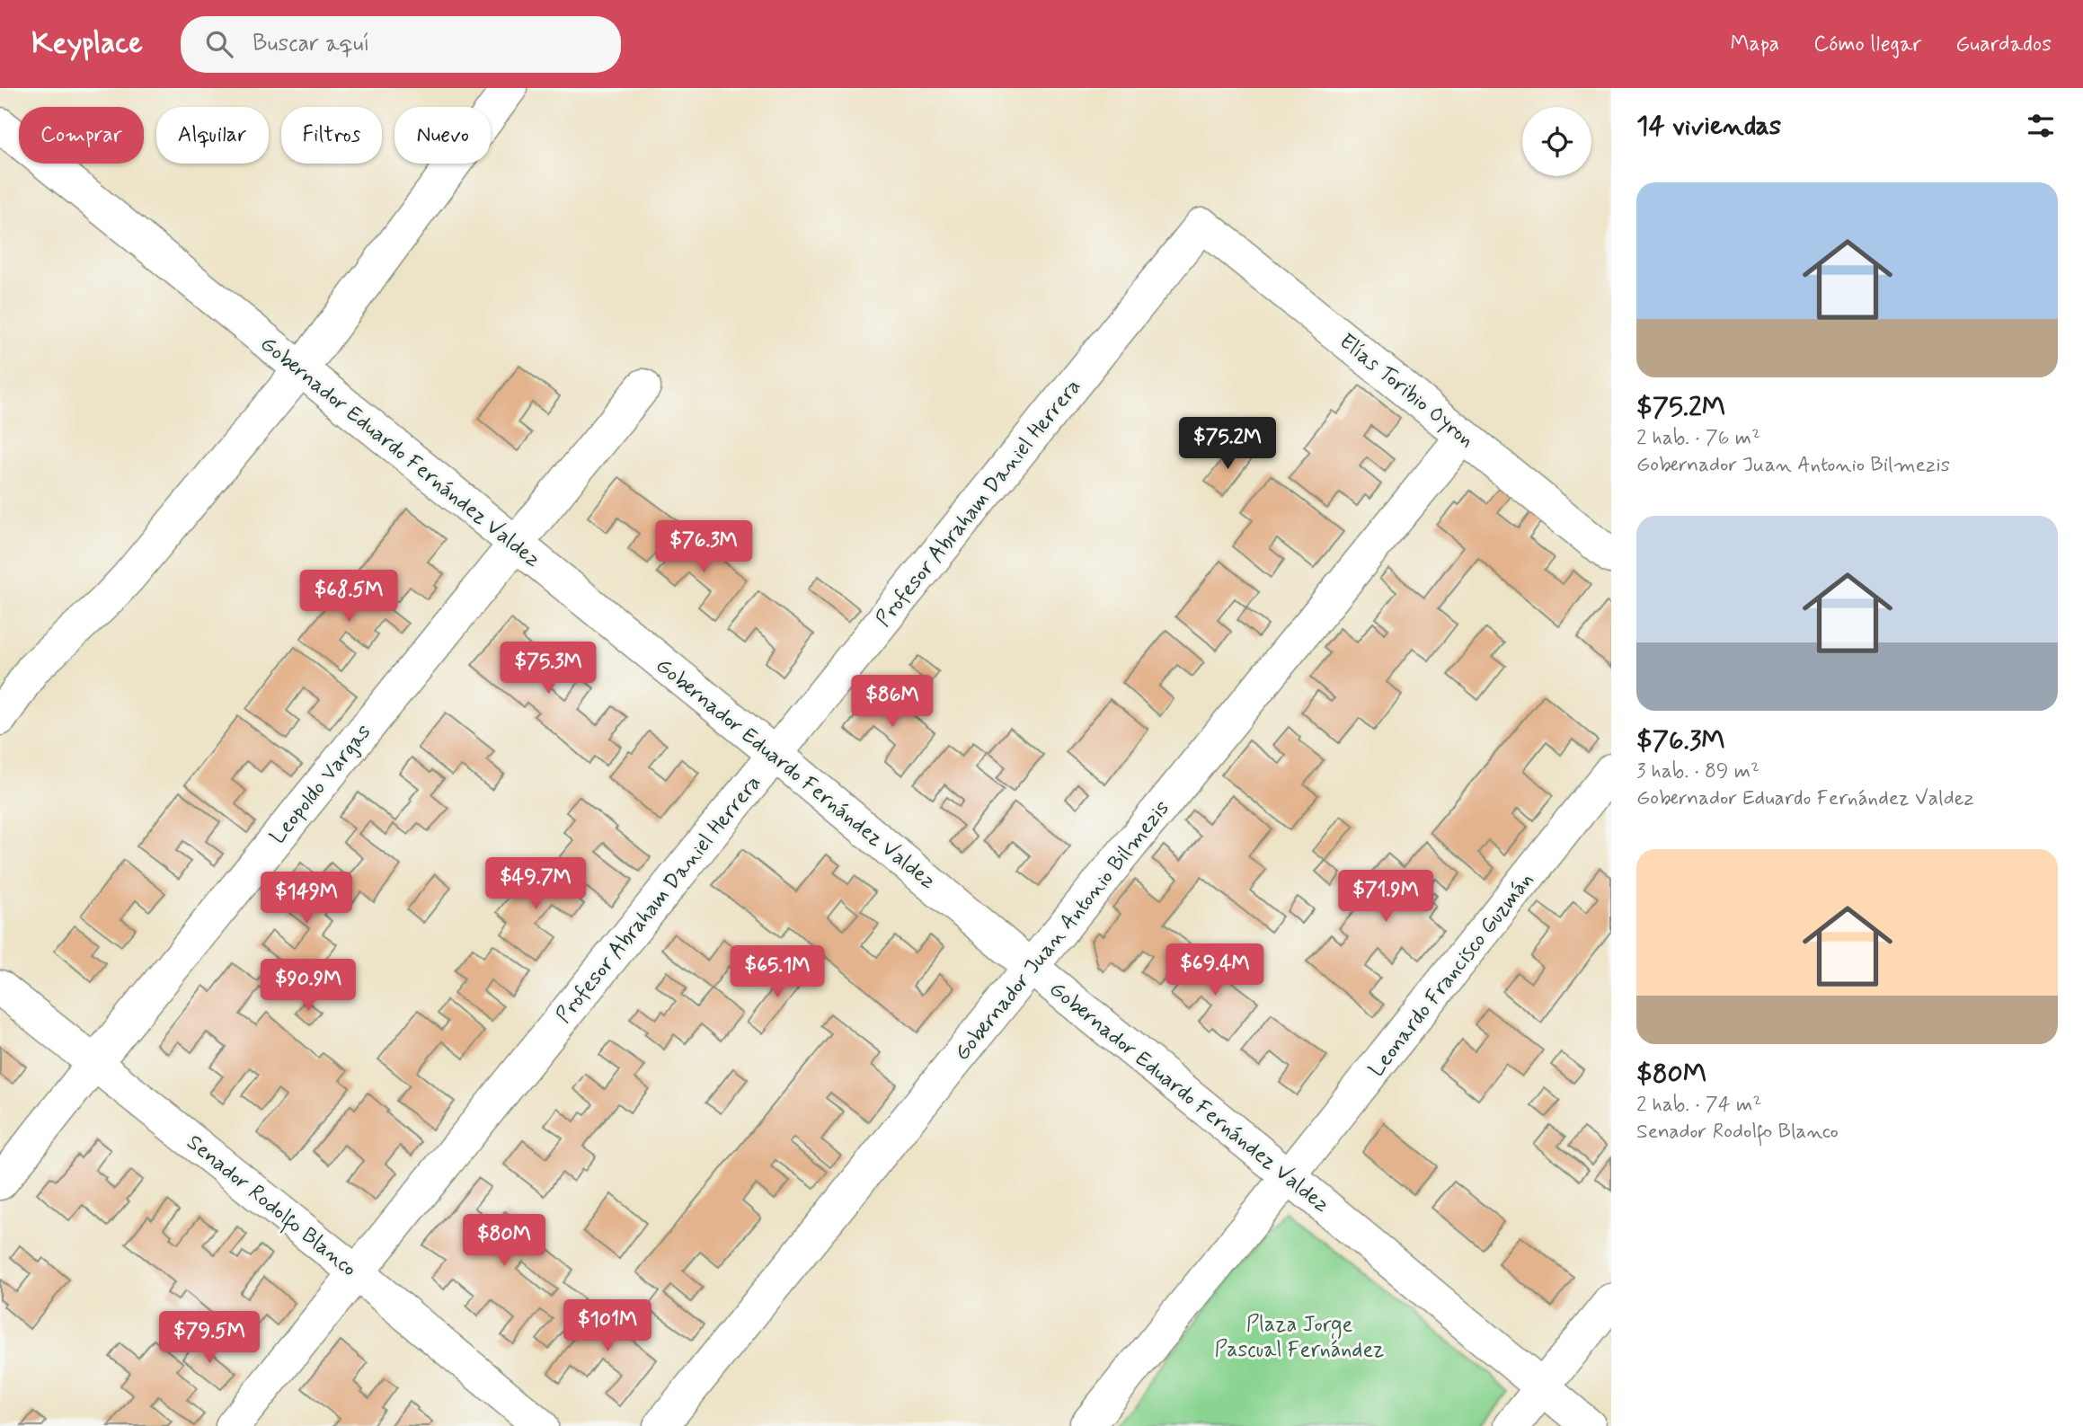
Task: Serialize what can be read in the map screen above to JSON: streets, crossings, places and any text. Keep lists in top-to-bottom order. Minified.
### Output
{"streets":{"street":["Elías Toribio Oyron","Gobernador Eduardo Fernández Valdez","Profesor Abraham Daniel Herrera","Leopoldo Vargas","Gobernador Juan Antonio Bilmezis","Leonardo Francisco Guzmán","Senador Rodolfo Blanco"]},"crossings":[["Elías Toribio Oyron","Profesor Abraham Daniel Herrera"],["Elías Toribio Oyron","Gobernador Juan Antonio Bilmezis"],["Gobernador Eduardo Fernández Valdez","Profesor Abraham Daniel Herrera"],["Gobernador Eduardo Fernández Valdez","Leopoldo Vargas"],["Gobernador Eduardo Fernández Valdez","Gobernador Juan Antonio Bilmezis"],["Gobernador Eduardo Fernández Valdez","Leonardo Francisco Guzmán"],["Profesor Abraham Daniel Herrera","Senador Rodolfo Blanco"],["Leopoldo Vargas","Senador Rodolfo Blanco"]],"parks":["Plaza Jorge Pascual Fernández"],"page":{"header":"Keyplace","search":"Buscar aquí","nav":["Mapa","Cómo llegar","Guardados"],"heading":"14 viviendas","chip":["Comprar","Alquilar","Filtros","Nuevo"],"list":[{"name":"$75.2M","note":"2 hab. · 76 m² · Gobernador Juan Antonio Bilmezis"},{"name":"$76.3M","note":"3 hab. · 89 m² · Gobernador Eduardo Fernández Valdez"},{"name":"$80M","note":"2 hab. · 74 m² · Senador Rodolfo Blanco"}],"price":["$75.2M","$76.3M","$68.5M","$75.3M","$86M","$49.7M","$71.9M","$149M","$69.4M","$65.1M","$90.9M","$80M","$101M","$79.5M"]}}
